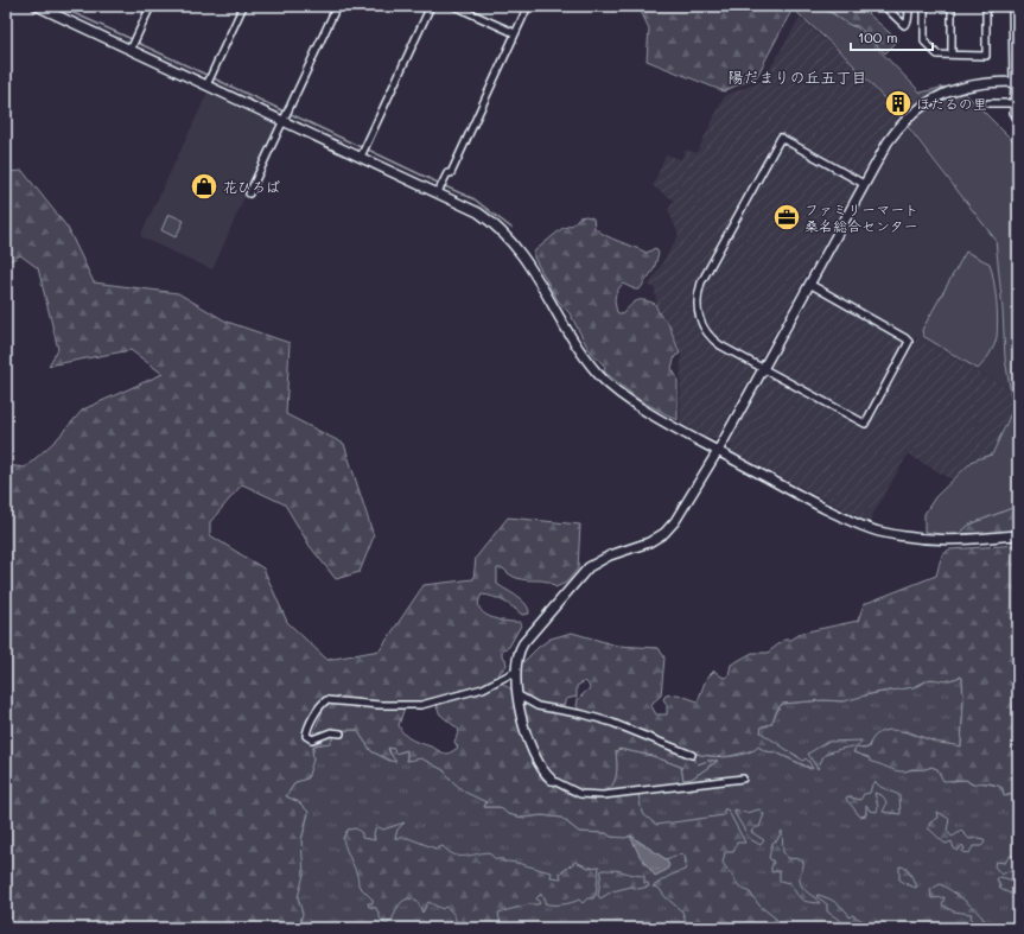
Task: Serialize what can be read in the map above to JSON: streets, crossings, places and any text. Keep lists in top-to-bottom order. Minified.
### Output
{"districts":["陽だまりの丘五丁目"],"places":{"building":["ほたるの里"],"shop":["花ひろば"],"office":["ファミリーマート 桑名総合センター"]},"scale_bar":"100 m"}
